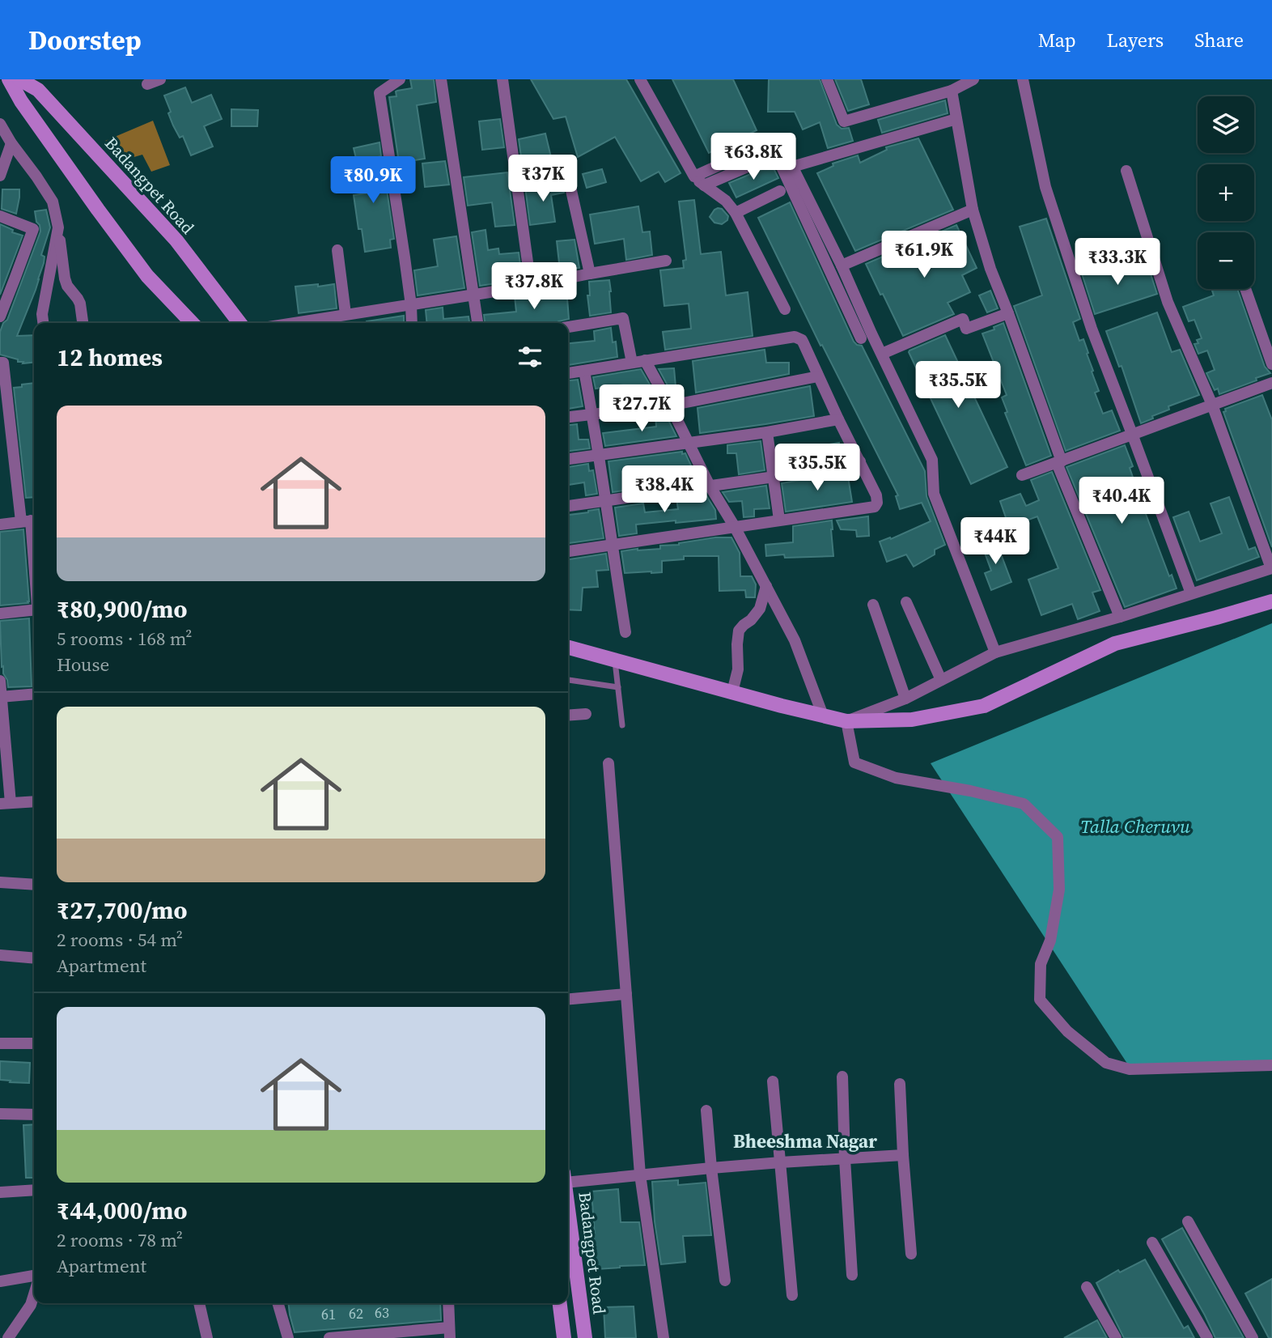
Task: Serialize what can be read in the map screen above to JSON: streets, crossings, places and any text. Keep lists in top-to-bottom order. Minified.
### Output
{"streets":{"main road":["Badangpet Road"]},"districts":["Bheeshma Nagar"],"water":["Talla Cheruvu"],"house_numbers":["63","62","61"],"page":{"header":"Doorstep","nav":["Map","Layers","Share"],"map_buttons":["+","−"],"price":["₹63.8K","₹37K","₹80.9K","₹61.9K","₹33.3K","₹37.8K","₹35.5K","₹27.7K","₹35.5K","₹38.4K","₹40.4K","₹44K"],"heading":"12 homes","list":[{"name":"₹80,900/mo","note":"5 rooms · 168 m² · House"},{"name":"₹27,700/mo","note":"2 rooms · 54 m² · Apartment"},{"name":"₹44,000/mo","note":"2 rooms · 78 m² · Apartment"}]}}
